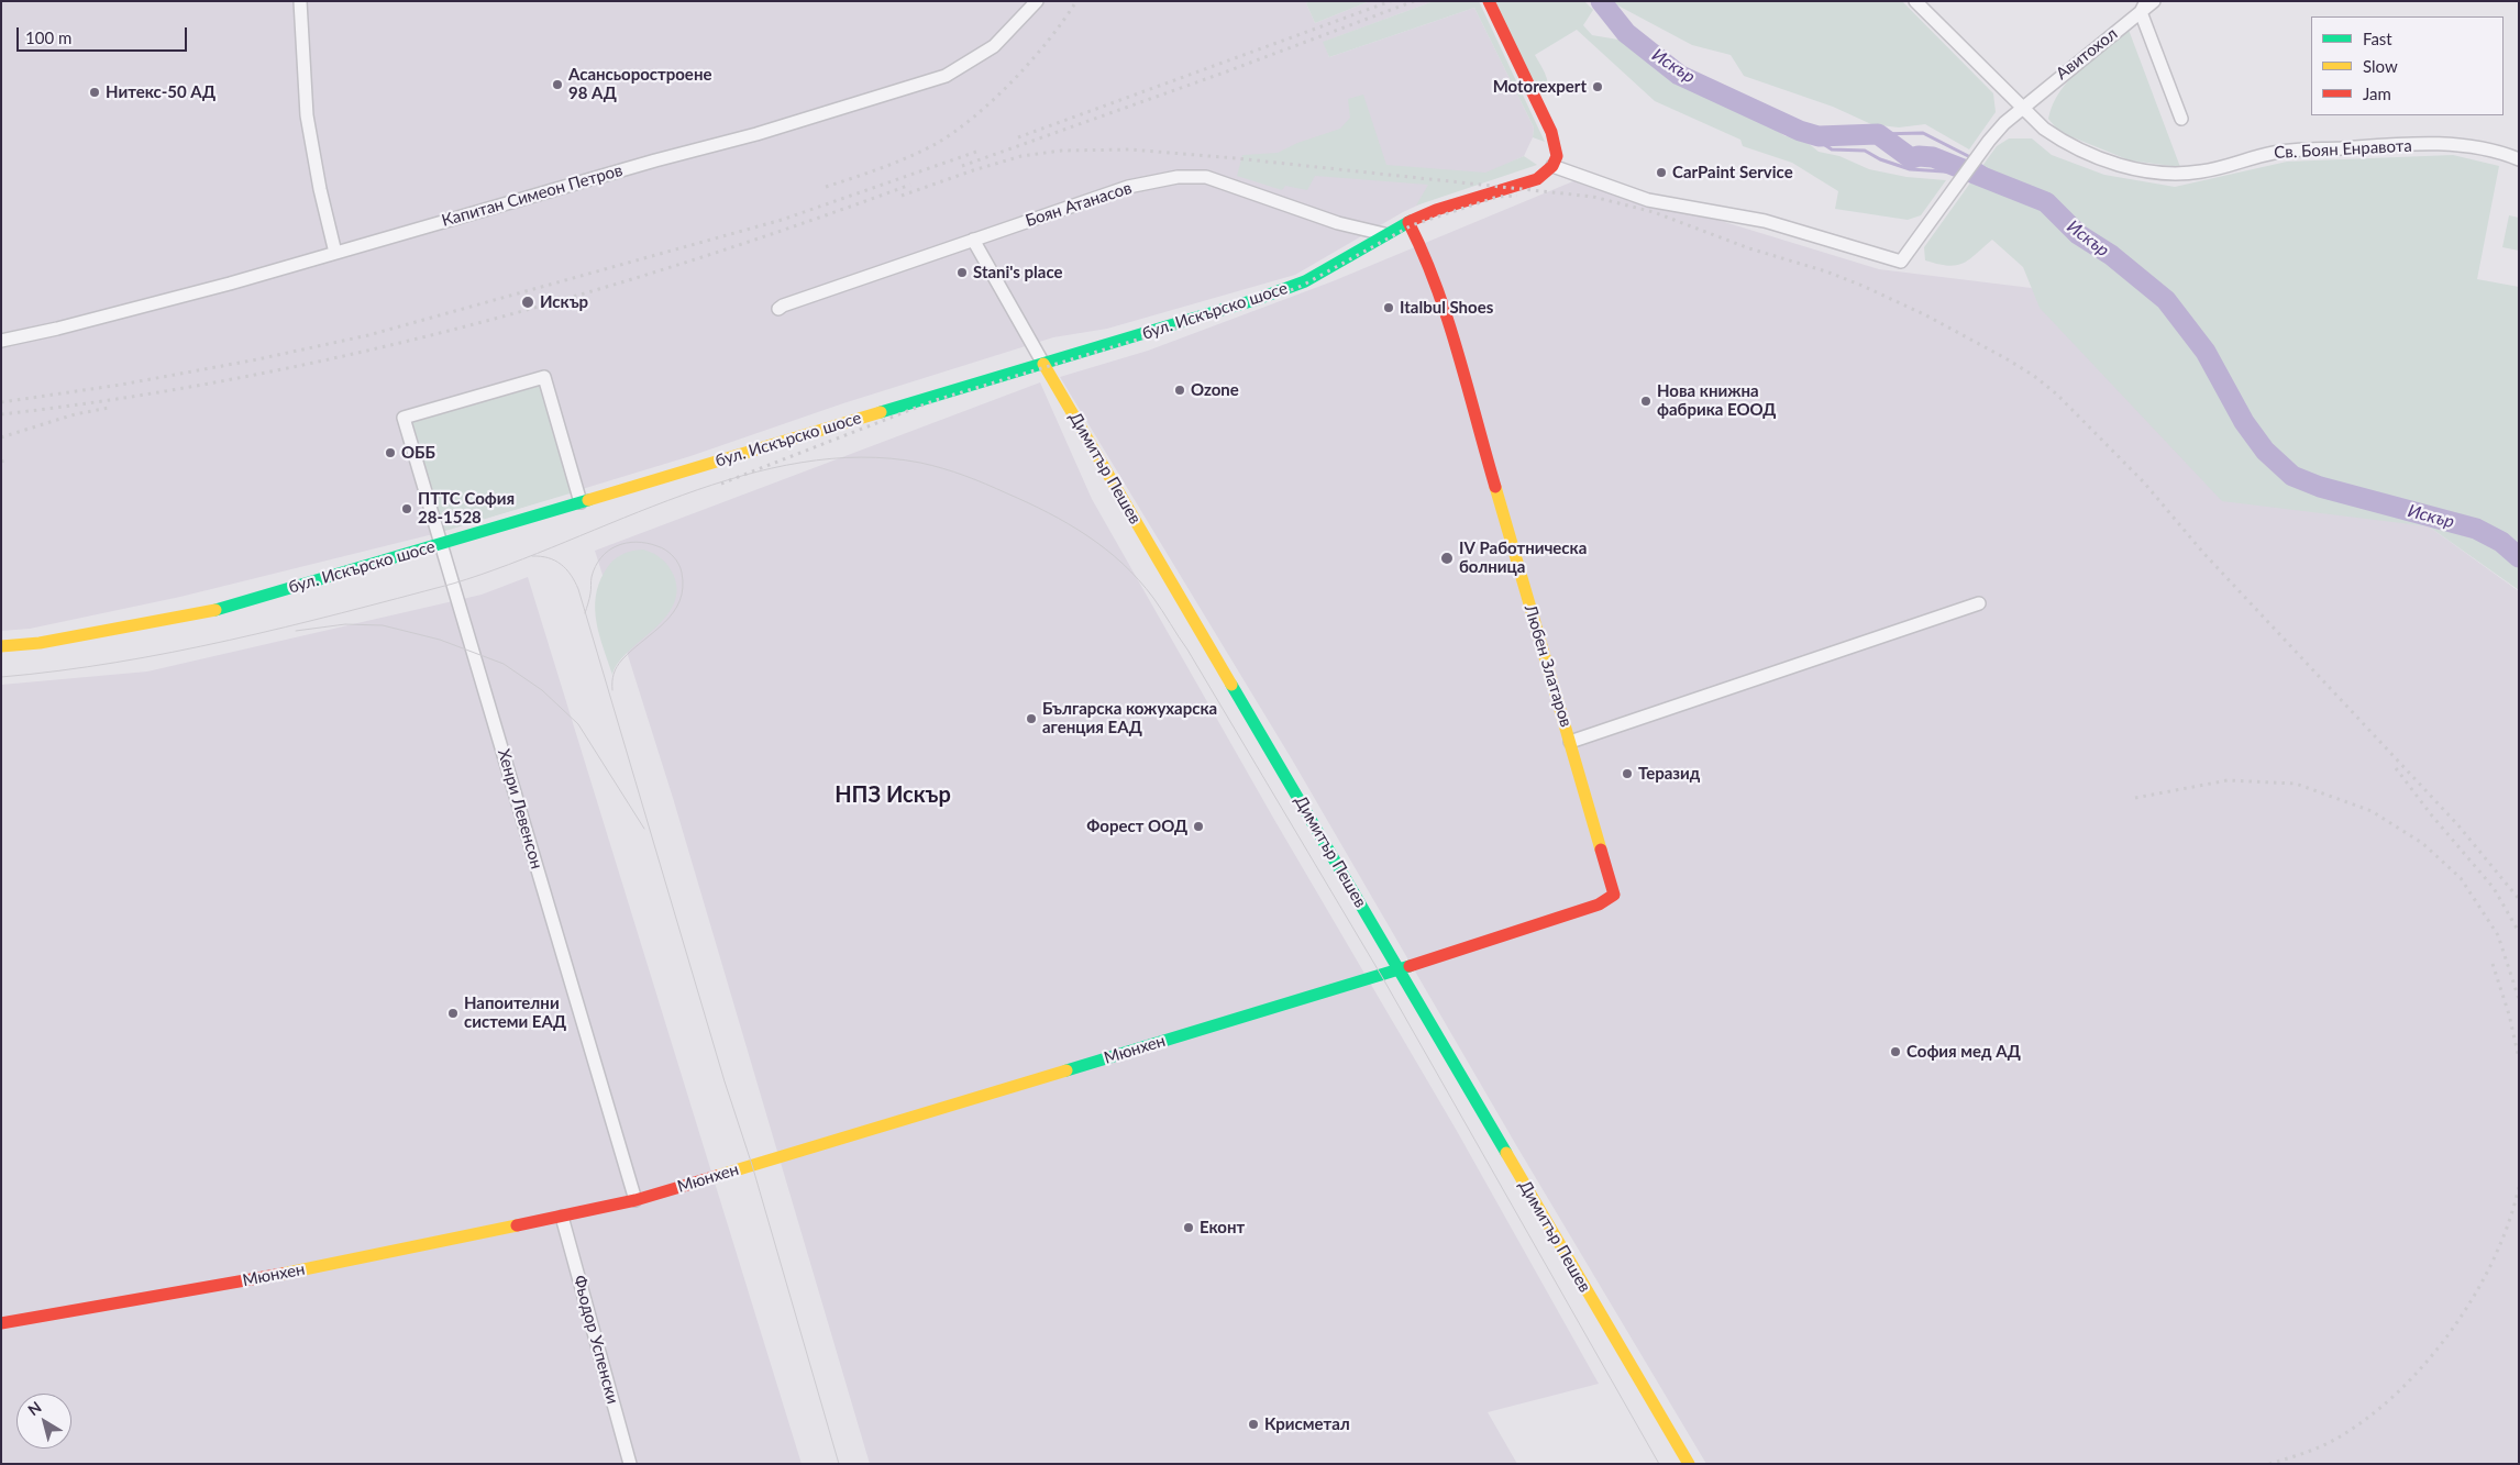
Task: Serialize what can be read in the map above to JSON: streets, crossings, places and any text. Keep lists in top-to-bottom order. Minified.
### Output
{"streets":{"street":["Авитохол","Св. Боян Енравота","Капитан Симеон Петров","Боян Атанасов","бул. Искърско шосе","Димитър Пешев","Любен Златаров","Хенри Левенсон","Мюнхен","Фьодор Успенски"]},"crossings":[["Авитохол","Св. Боян Енравота"],["Авитохол","бул. Искърско шосе"],["Боян Атанасов","бул. Искърско шосе"],["Боян Атанасов","Димитър Пешев"],["бул. Искърско шосе","Димитър Пешев"],["бул. Искърско шосе","Любен Златаров"],["бул. Искърско шосе","Хенри Левенсон"],["Димитър Пешев","Любен Златаров"],["Димитър Пешев","Мюнхен"],["Любен Златаров","Мюнхен"],["Хенри Левенсон","Мюнхен"],["Мюнхен","Фьодор Успенски"]],"districts":["НПЗ Искър"],"water":["Искър"],"places":["Асансьоростроене 98 АД","Motorexpert","Нитекс-50 АД","CarPaint Service","Stani's place","Искър","Italbul Shoes","Ozone","Нова книжна фабрика ЕООД","ОББ","ПТТС София 28-1528","IV Работническа болница","Българска кожухарска агенция ЕАД","Теразид","Форест ООД","Напоителни системи ЕАД","София мед АД","Еконт","Крисметал"],"legend":["Fast","Slow","Jam"],"scale_bar":"100 m","north":"top left"}
